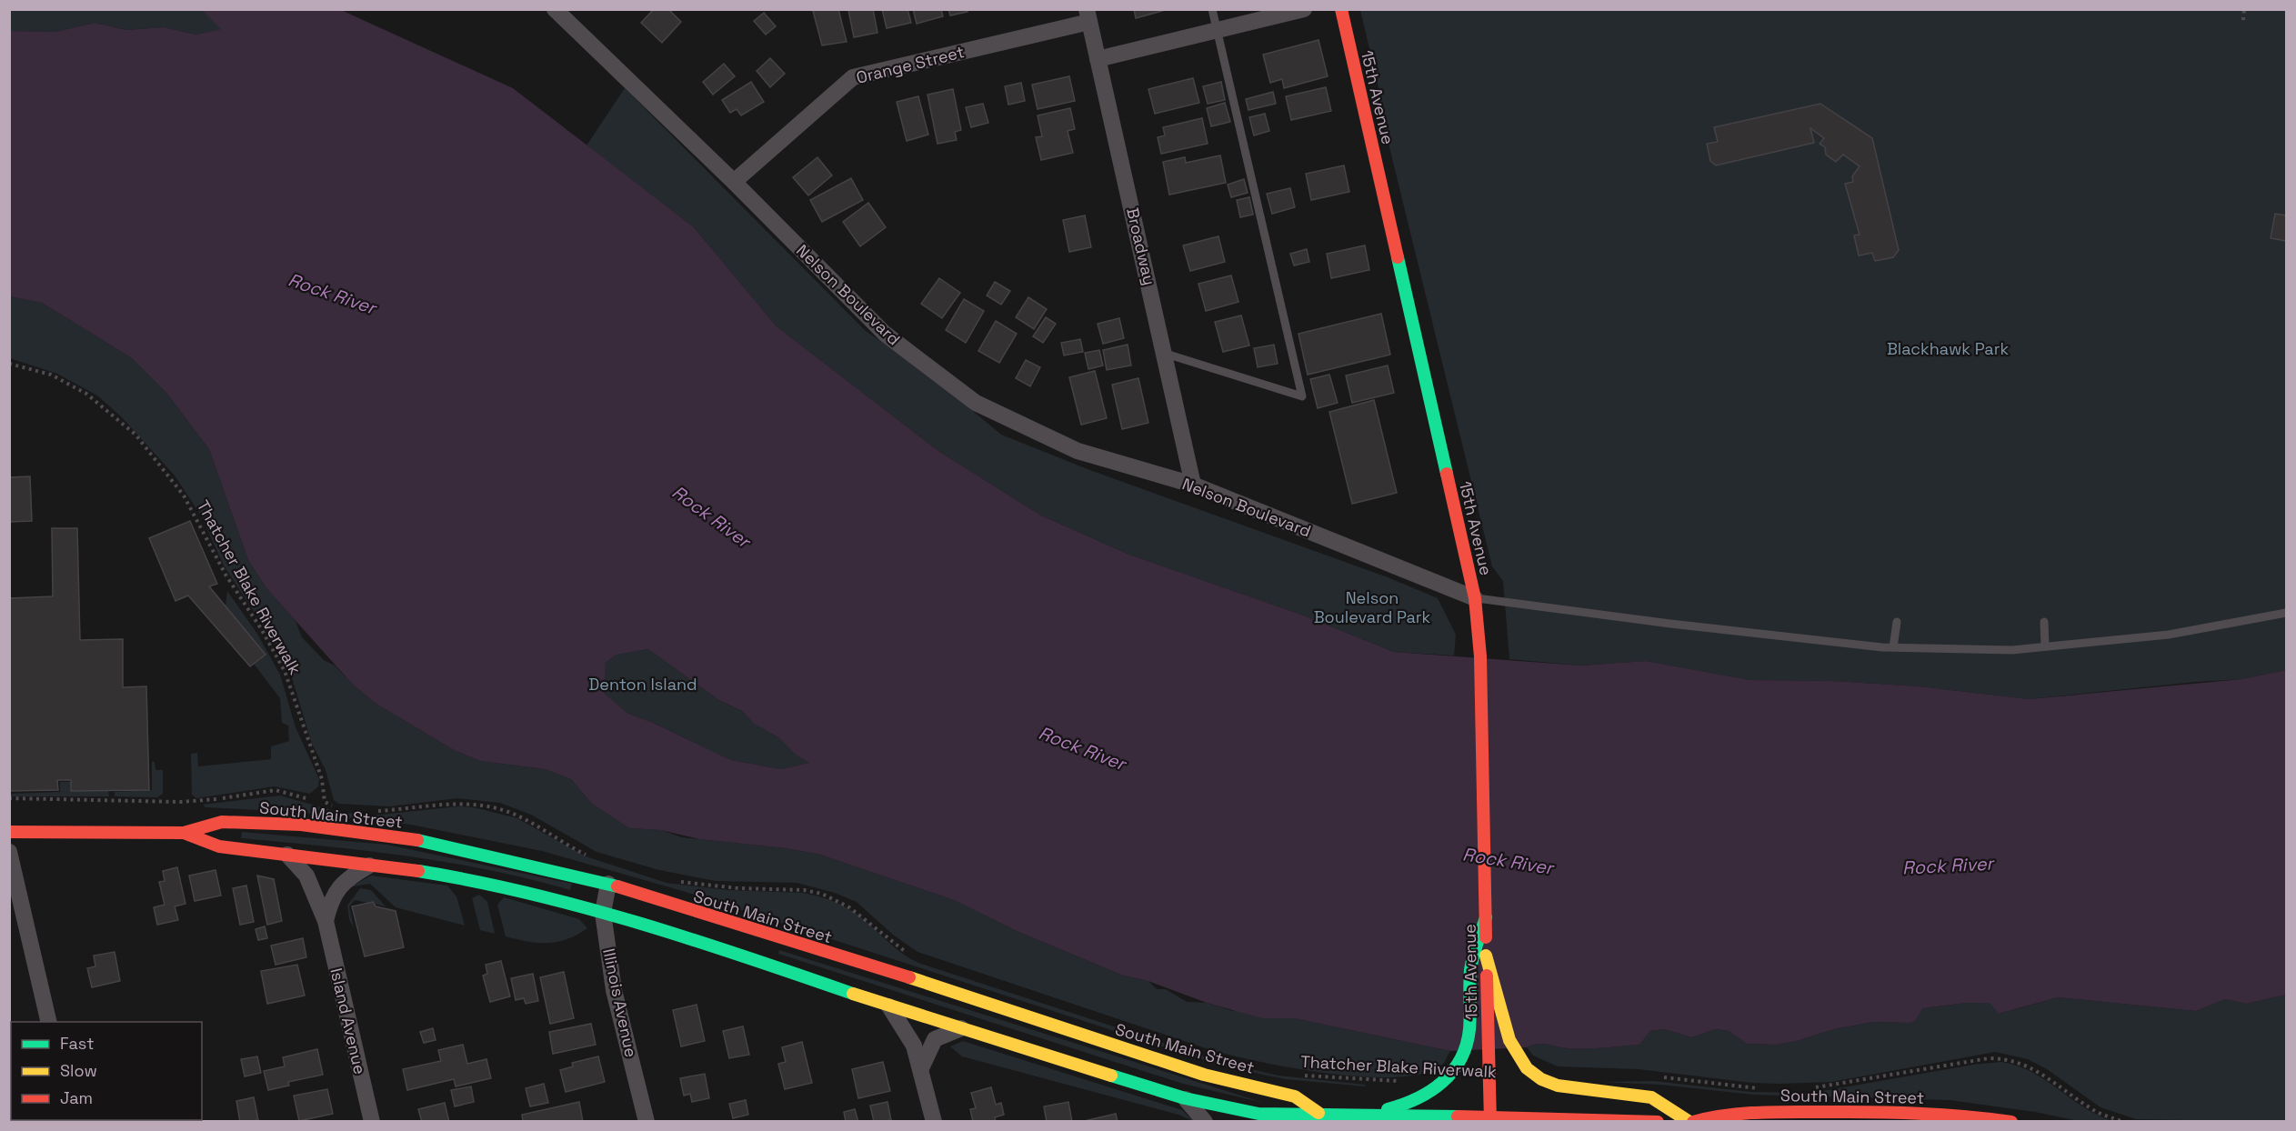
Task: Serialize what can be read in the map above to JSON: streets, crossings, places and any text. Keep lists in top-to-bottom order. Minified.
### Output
{"streets":{"main road":["15th Avenue","South Main Street"],"street":["Orange Street","Broadway","Nelson Boulevard","Illinois Avenue","Island Avenue"],"path":["Thatcher Blake Riverwalk"]},"crossings":[["Orange Street","Broadway"],["Orange Street","Nelson Boulevard"],["15th Avenue","Nelson Boulevard"],["15th Avenue","South Main Street"],["Broadway","Nelson Boulevard"],["South Main Street","Illinois Avenue"],["South Main Street","Island Avenue"]],"water":["Rock River"],"parks":["Blackhawk Park","Nelson Boulevard Park","Denton Island"],"legend":["Fast","Slow","Jam"]}
